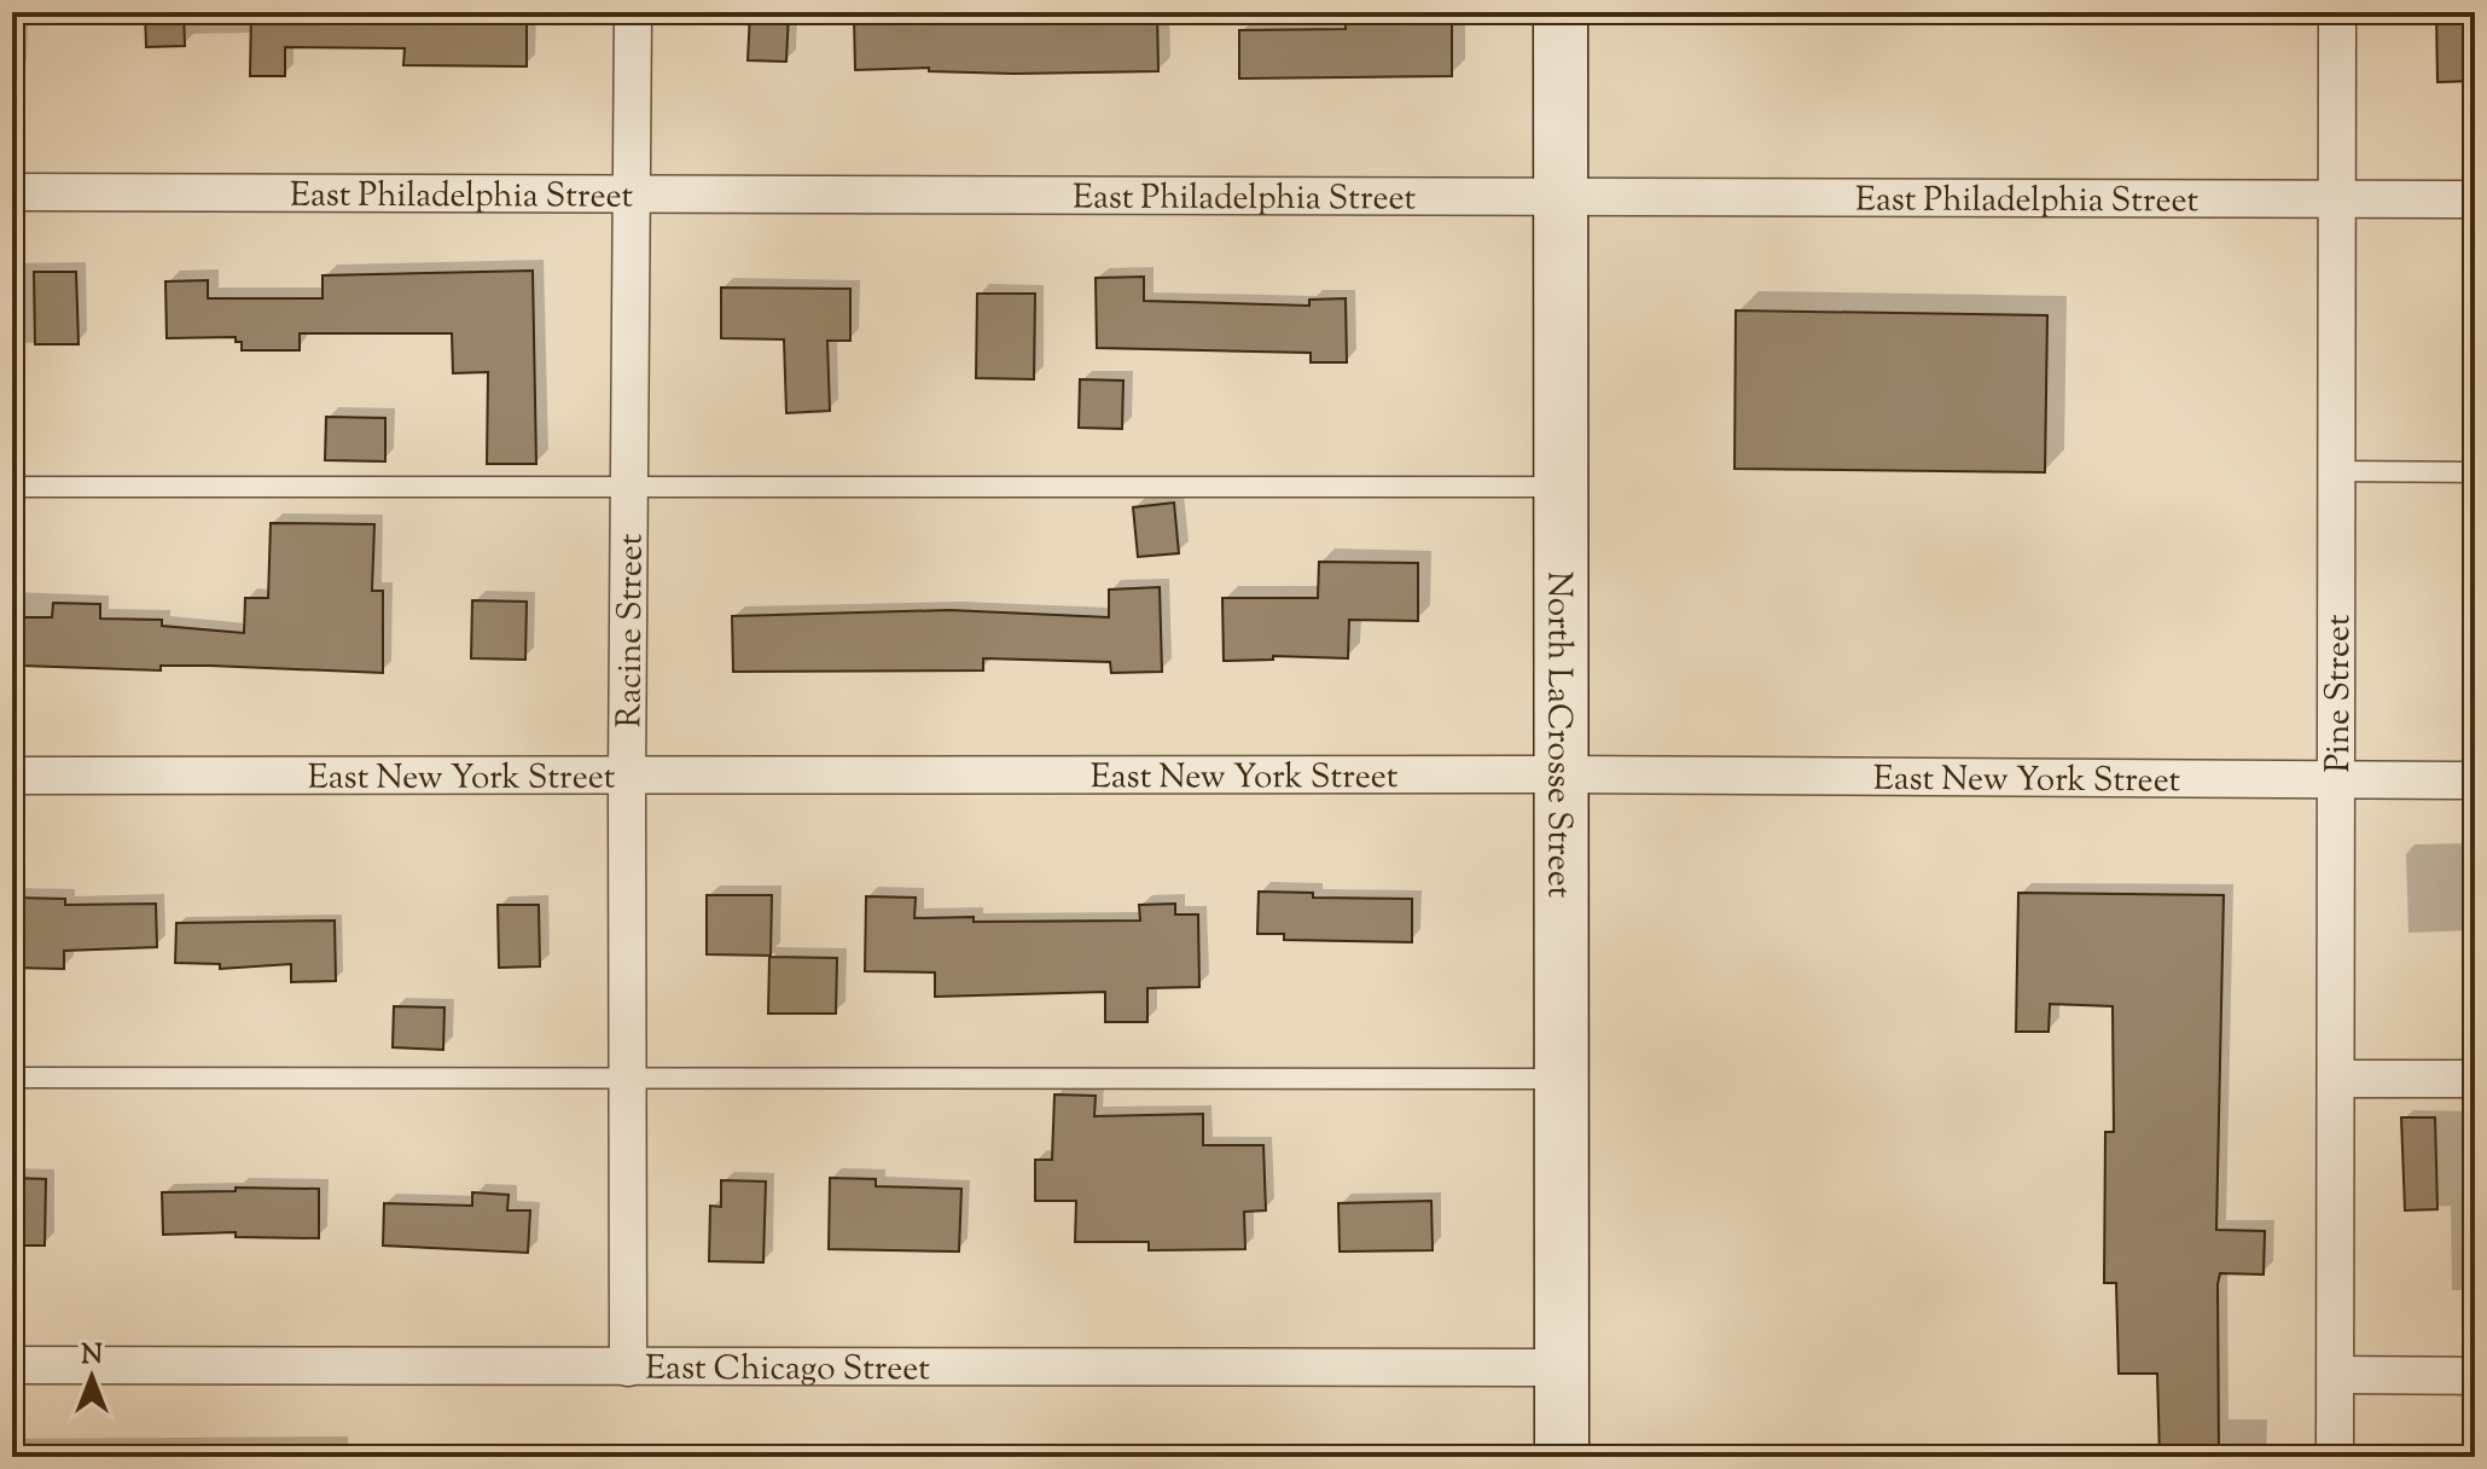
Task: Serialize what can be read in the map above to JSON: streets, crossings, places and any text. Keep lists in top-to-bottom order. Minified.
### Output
{"streets":{"main road":["North LaCrosse Street"],"street":["East Philadelphia Street","Racine Street","Pine Street","East New York Street","East Chicago Street"]},"crossings":[["East Philadelphia Street","Racine Street"],["East Philadelphia Street","Pine Street"],["East Philadelphia Street","North LaCrosse Street"],["Racine Street","East New York Street"],["Racine Street","East Chicago Street"],["Pine Street","East New York Street"],["North LaCrosse Street","East New York Street"],["North LaCrosse Street","East Chicago Street"]],"north":"top"}
